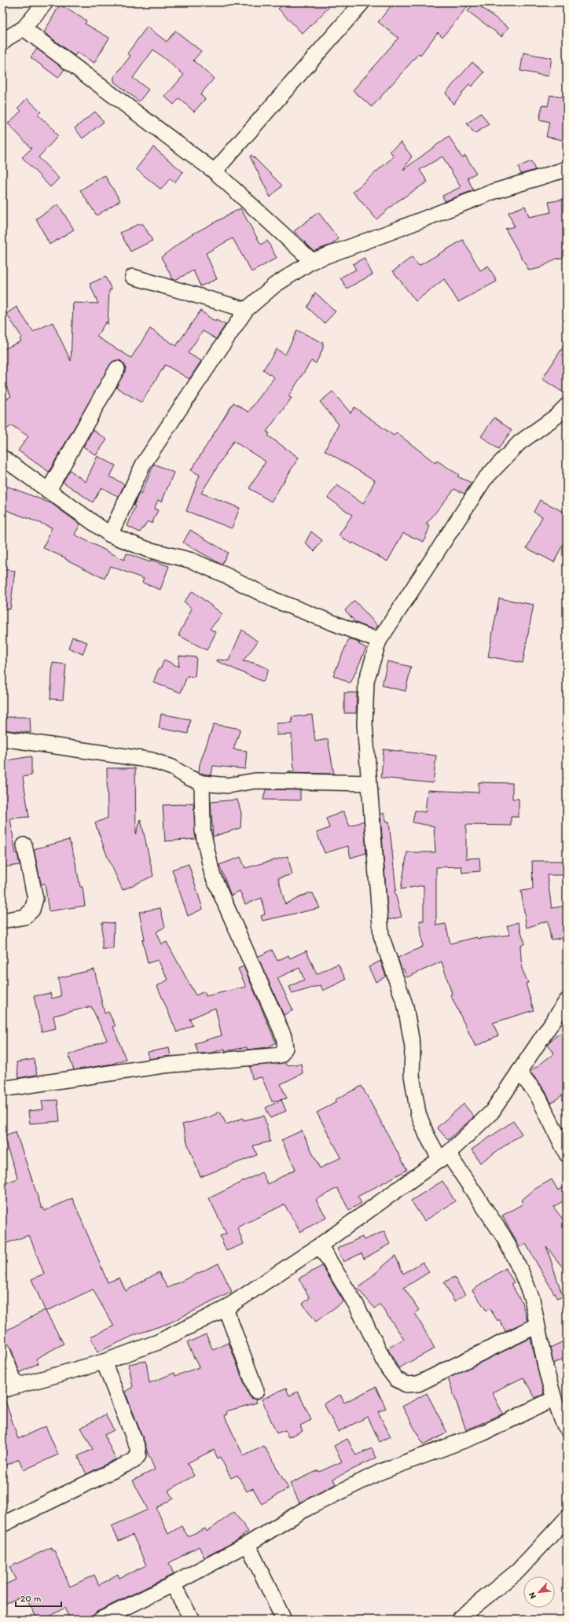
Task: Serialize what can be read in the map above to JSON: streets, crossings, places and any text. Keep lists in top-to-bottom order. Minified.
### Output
{"scale_bar":"20 m","north":"bottom left"}
